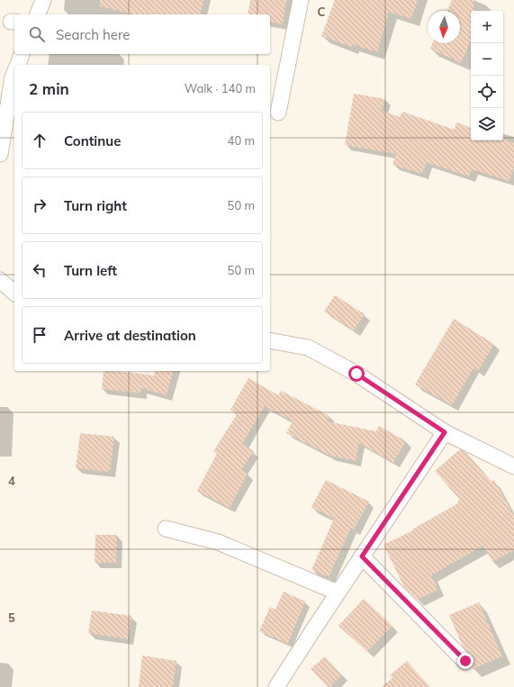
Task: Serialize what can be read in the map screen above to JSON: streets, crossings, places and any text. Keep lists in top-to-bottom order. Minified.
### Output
{"north":"bottom","page":{"map_buttons":["+","−"],"search":"Search here","heading":["2 min","Walk · 140 m"],"list":[["Continue","40 m"],["Turn right","50 m"],["Turn left","50 m"],"Arrive at destination"]},"grid":{"columns":["C"],"rows":["4","5"]}}
